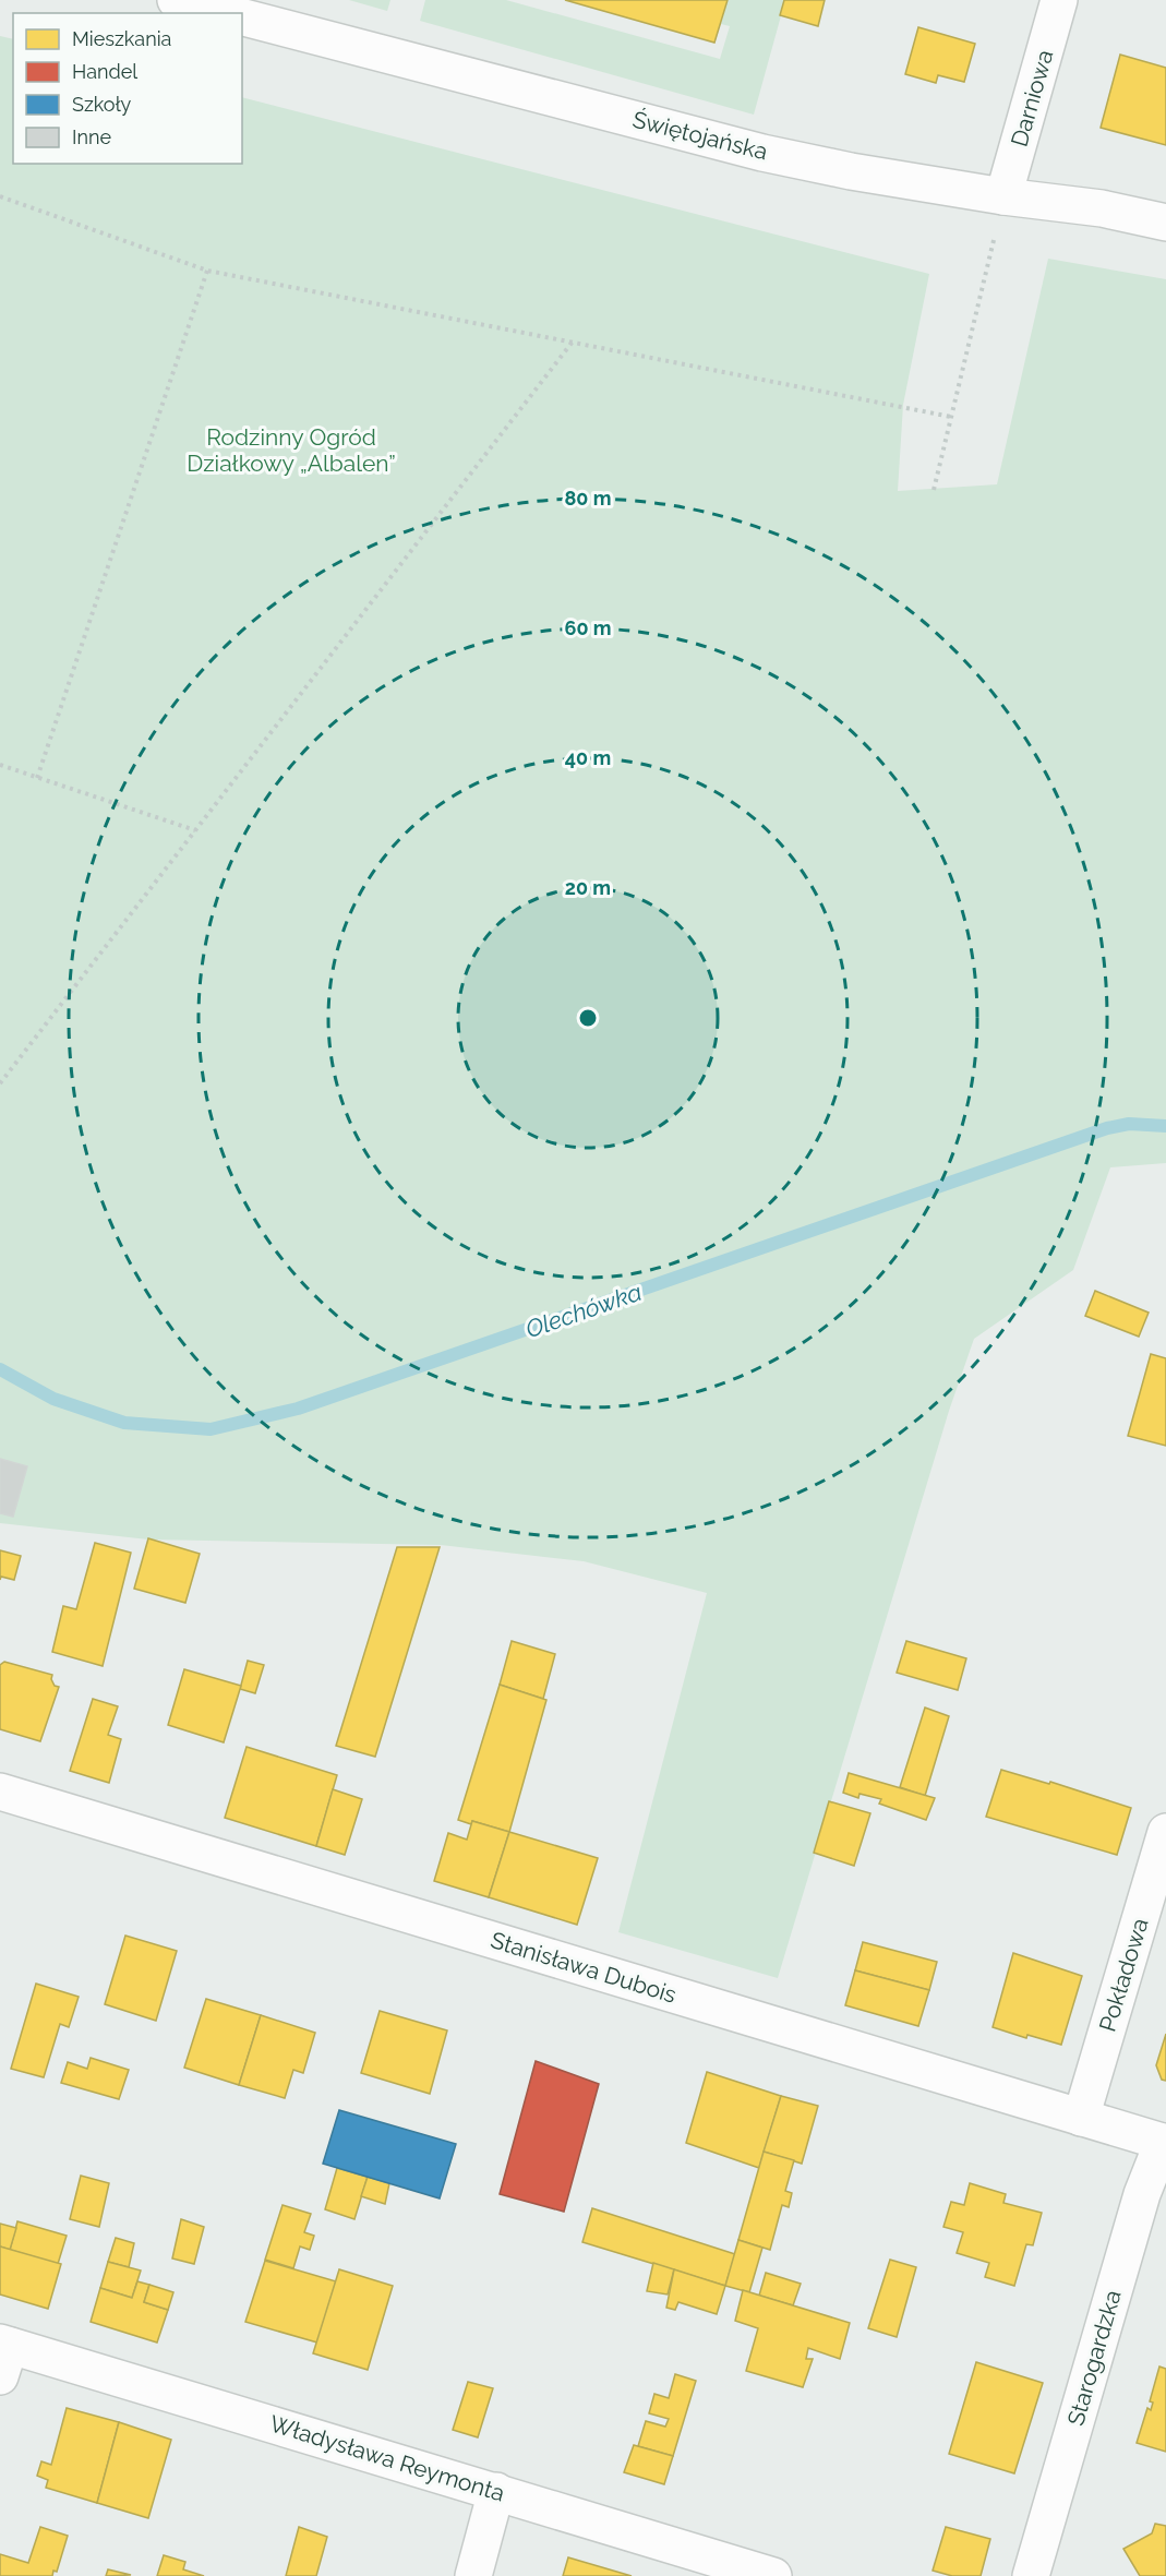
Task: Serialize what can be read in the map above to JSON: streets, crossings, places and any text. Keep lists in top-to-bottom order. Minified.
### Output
{"streets":{"street":["Darniowa","Świętojańska","Stanisława Dubois","Pokładowa","Starogardzka","Władysława Reymonta"]},"crossings":[["Darniowa","Świętojańska"],["Stanisława Dubois","Pokładowa"],["Stanisława Dubois","Starogardzka"]],"water":["Olechówka"],"parks":["Rodzinny Ogród Działkowy „Albalen”"],"legend":["Mieszkania","Handel","Szkoły","Inne"],"rings":["80 m","60 m","40 m","20 m"]}
